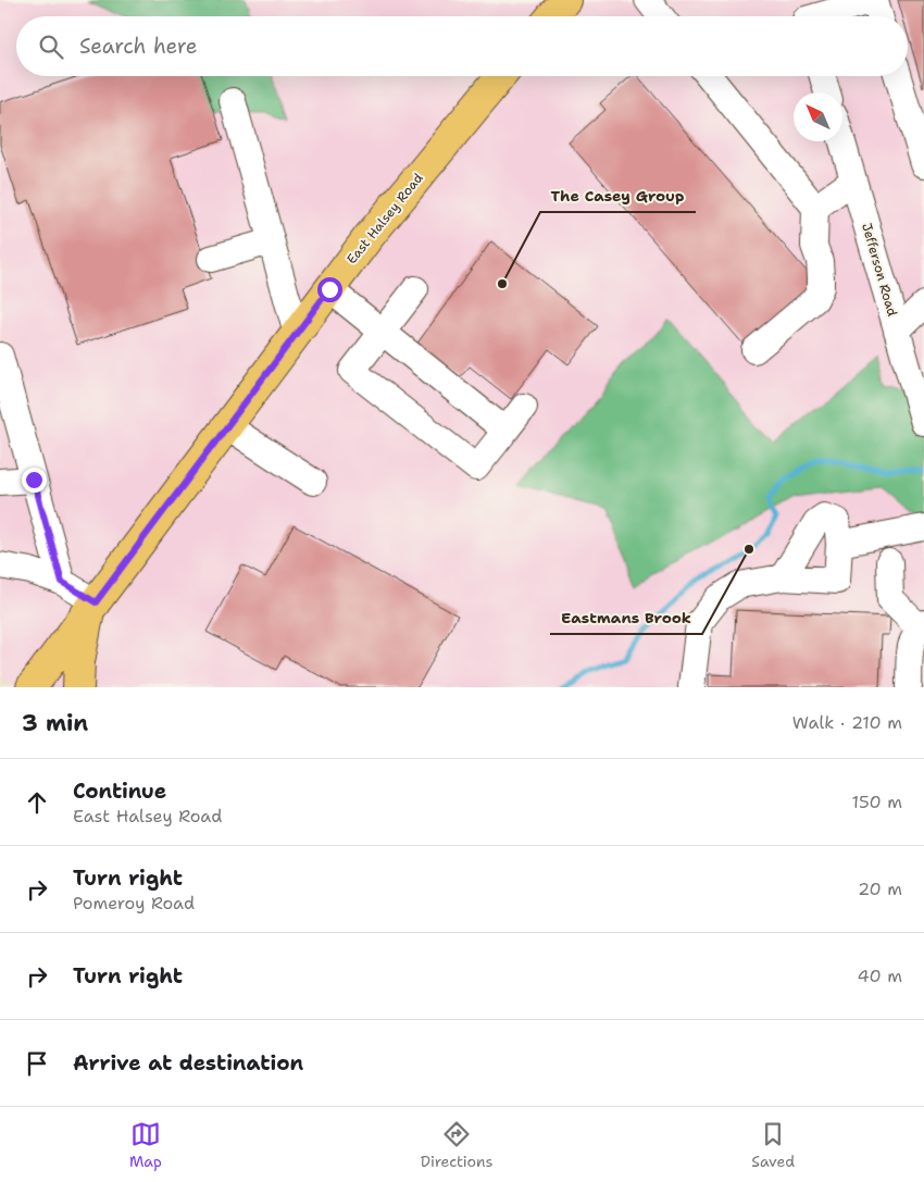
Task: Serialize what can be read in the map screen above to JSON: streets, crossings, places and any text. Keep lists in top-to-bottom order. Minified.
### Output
{"streets":{"main road":["East Halsey Road"],"street":["Jefferson Road"]},"places":["The Casey Group","Eastmans Brook"],"north":"top left","page":{"search":"Search here","heading":["3 min","Walk · 210 m"],"list":[["Continue","East Halsey Road","150 m"],["Turn right","Pomeroy Road","20 m"],["Turn right","40 m"],"Arrive at destination"],"nav":["Map","Directions","Saved"]}}
